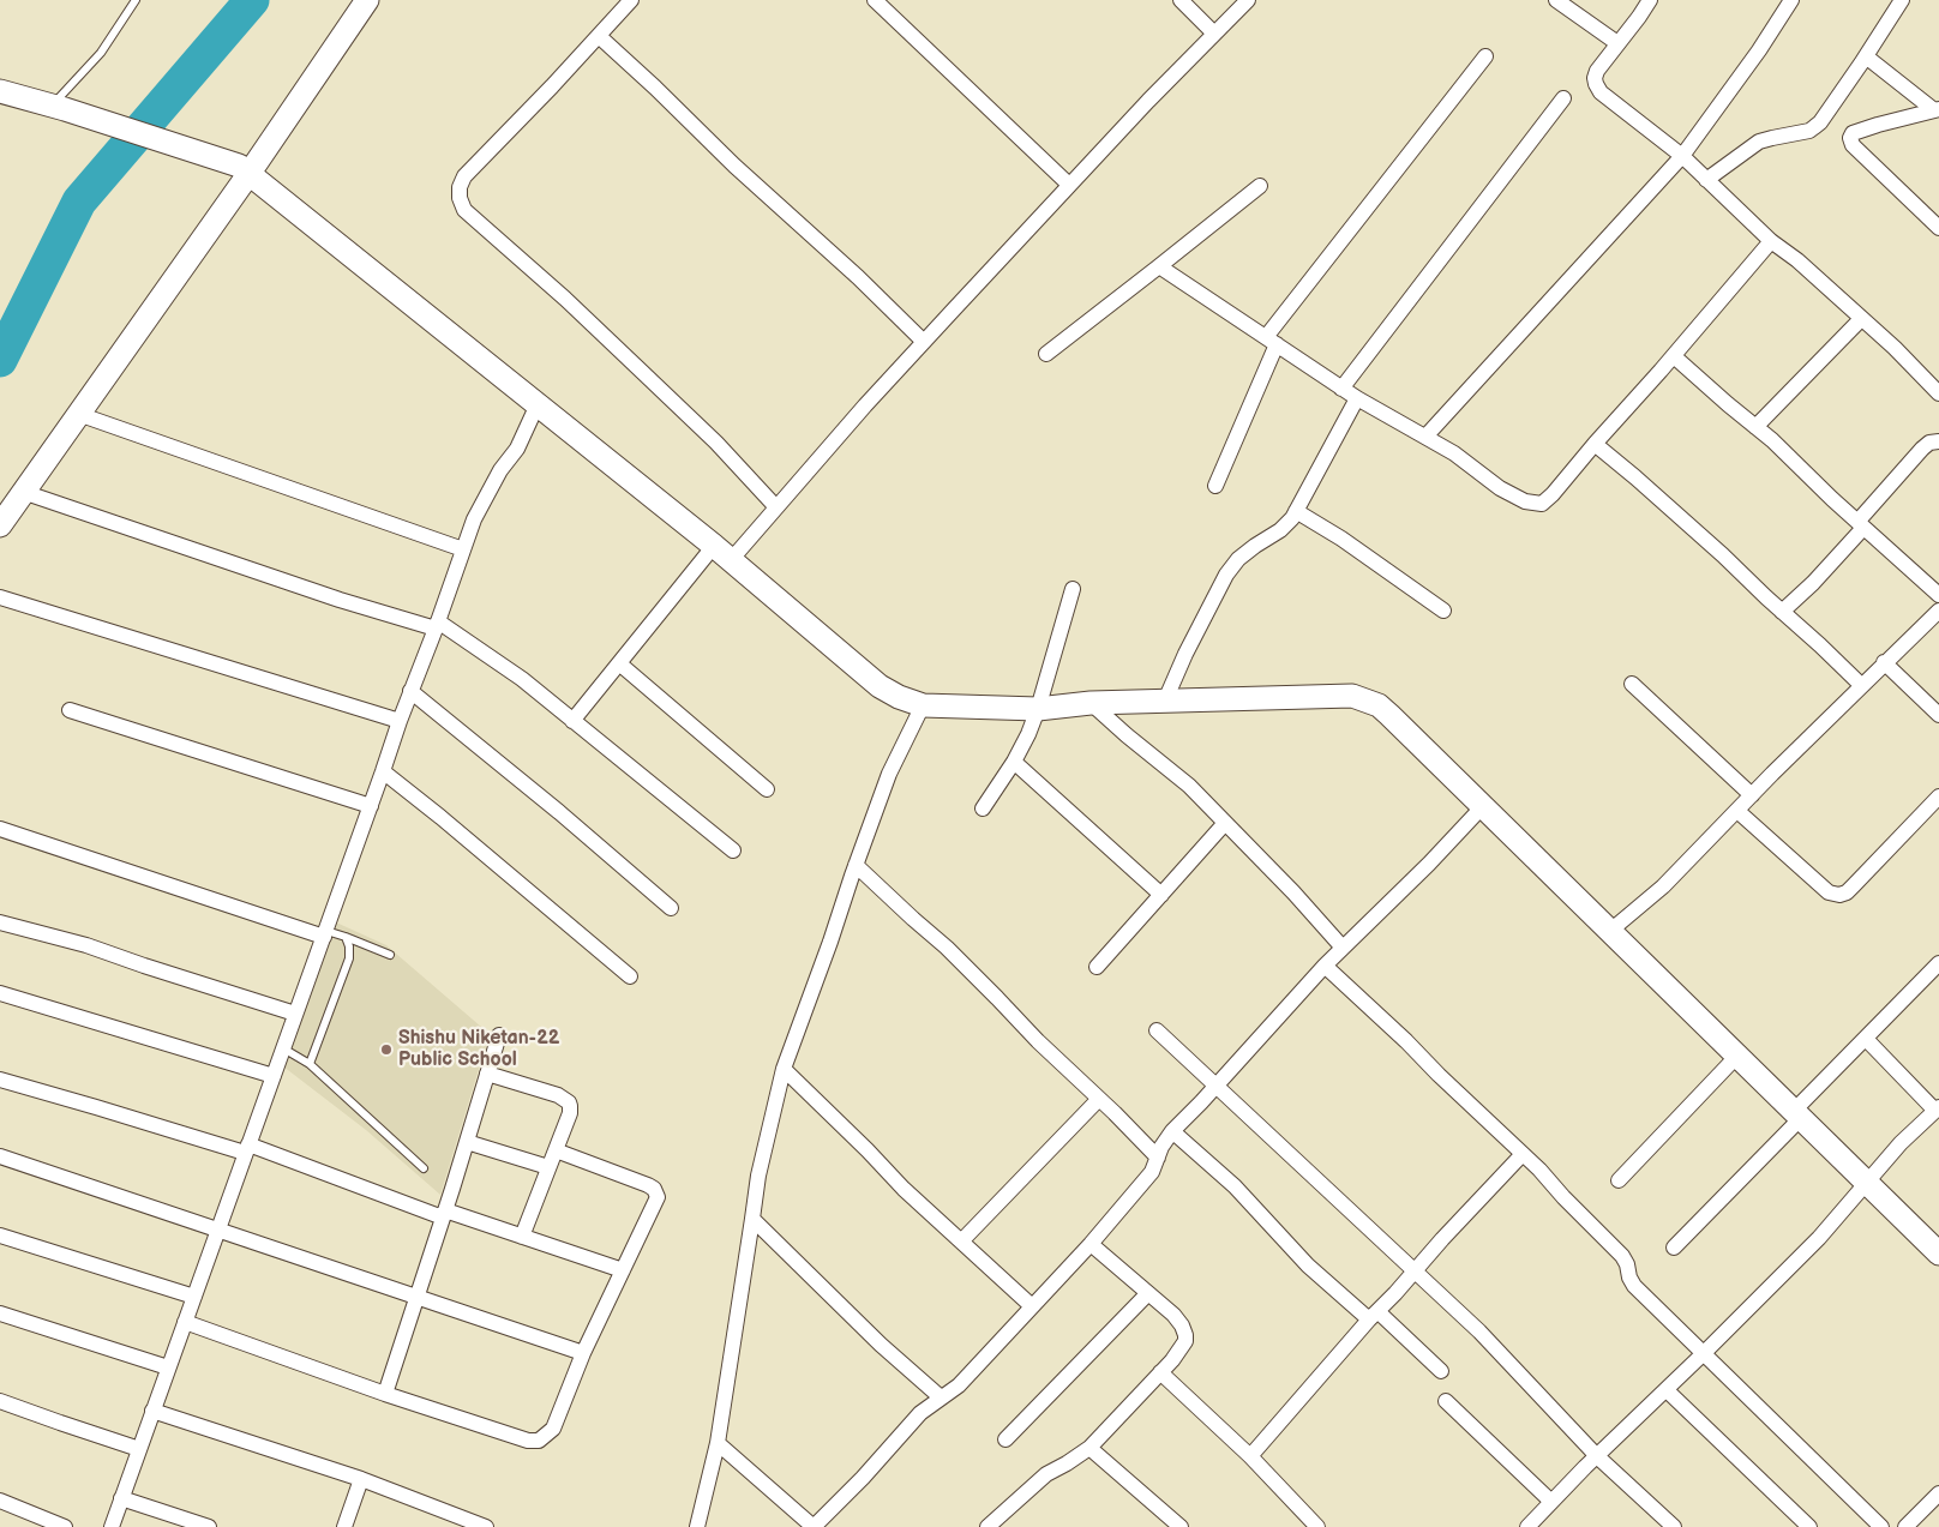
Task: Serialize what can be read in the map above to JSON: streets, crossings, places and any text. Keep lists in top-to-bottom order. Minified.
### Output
{"places":["Shishu Niketan-22 Public School"]}
